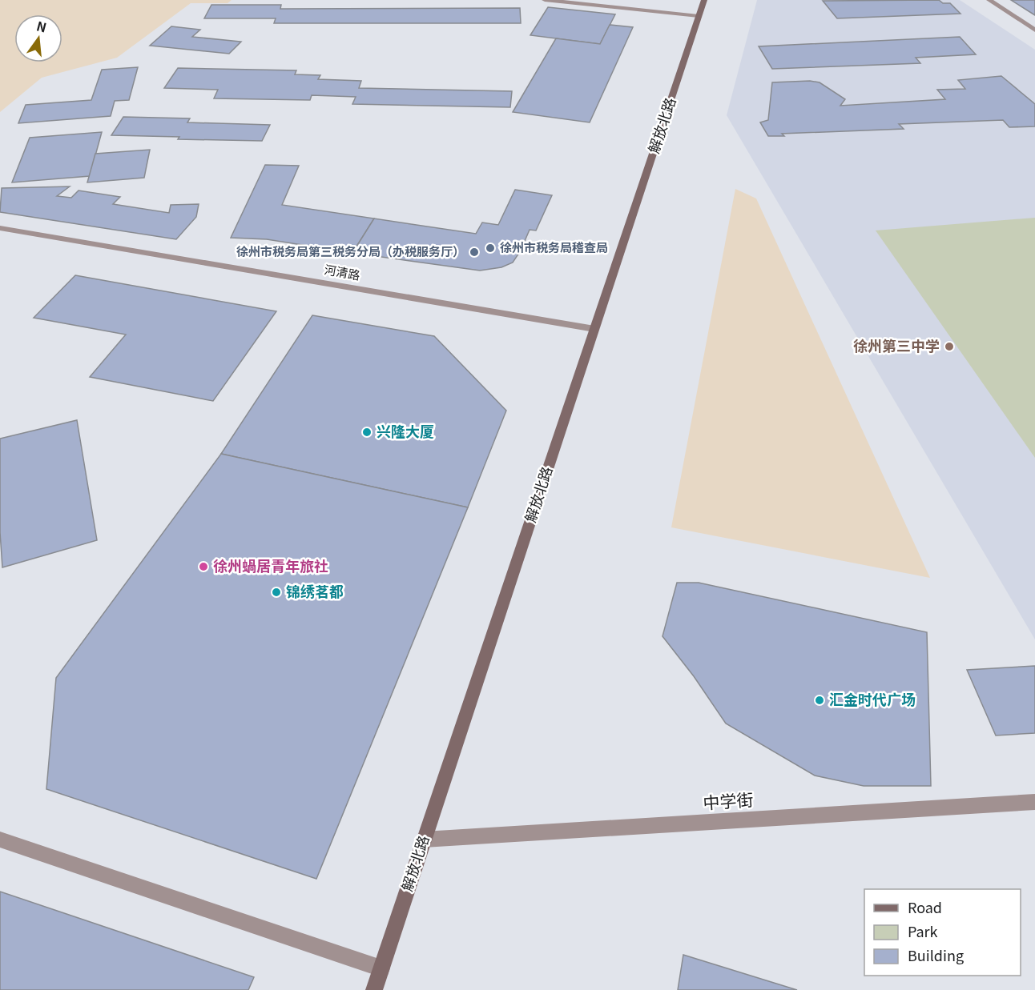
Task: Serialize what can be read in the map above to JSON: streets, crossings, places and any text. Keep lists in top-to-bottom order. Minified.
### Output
{"streets":{"main road":["解放北路"],"street":["河清路","中学街"]},"crossings":[["解放北路","河清路"],["解放北路","中学街"]],"places":["徐州市税务局稽查局","徐州市税务局第三税务分局（办税服务厅）","徐州第三中学","兴隆大厦","徐州蝸居青年旅社","锦绣茗都","汇金时代广场"],"legend":["Road","Park","Building"],"north":"top"}
